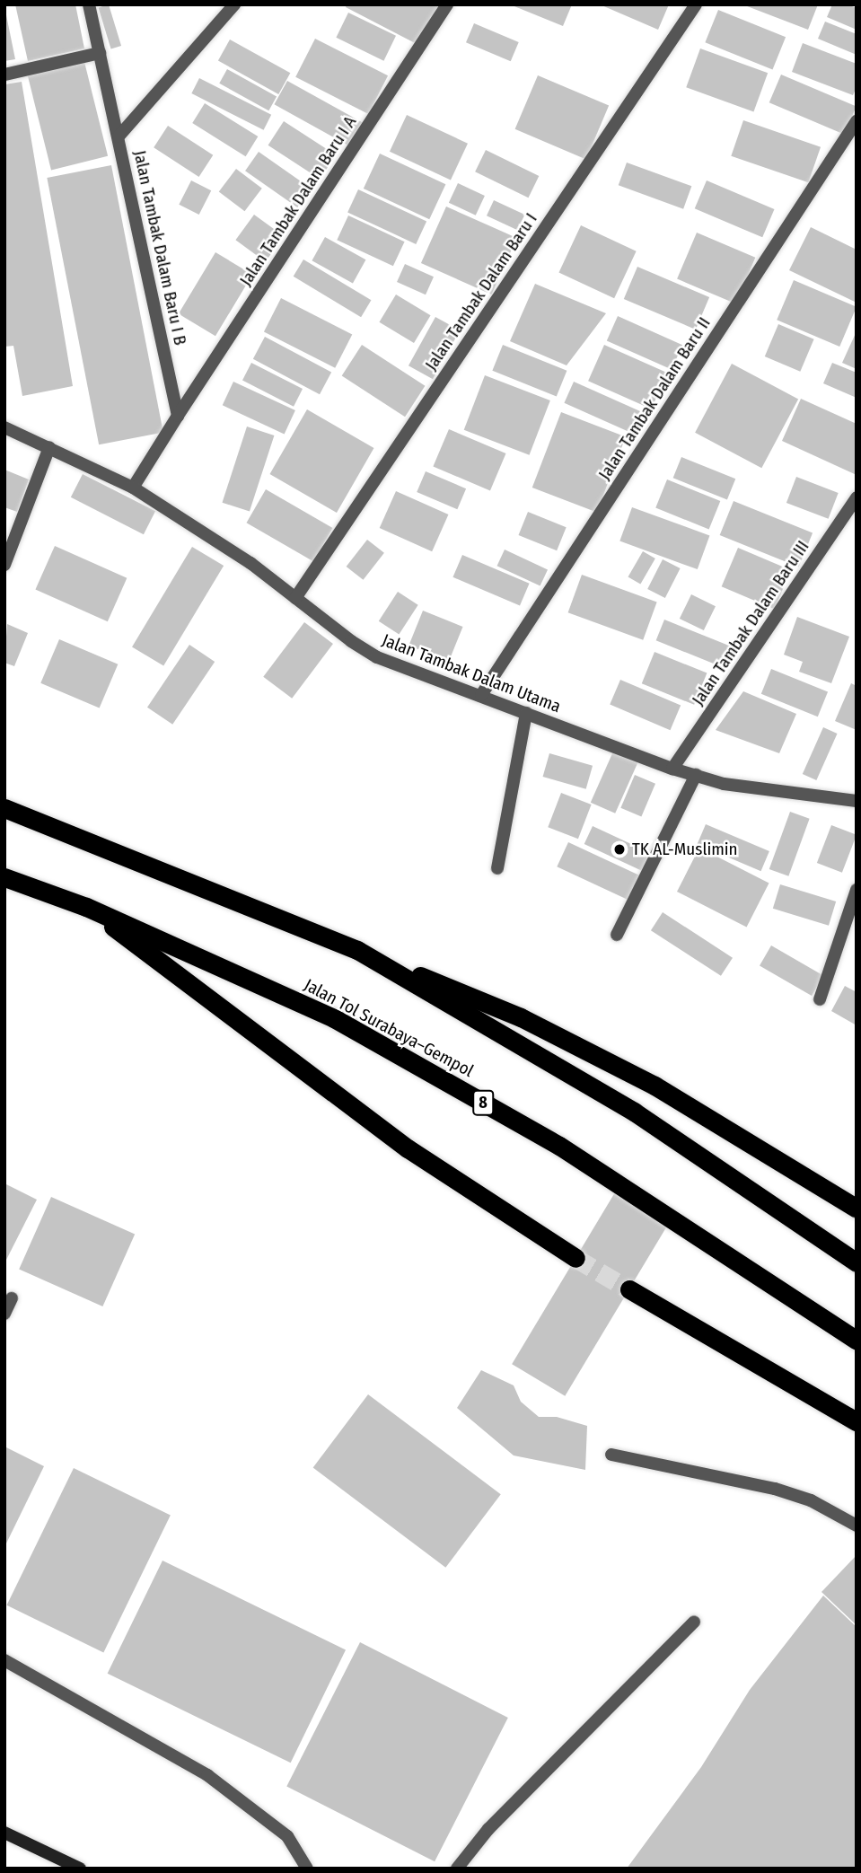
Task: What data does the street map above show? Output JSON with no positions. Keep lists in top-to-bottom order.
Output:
{
  "streets": {
    "highway": ["Jalan Tol Surabaya–Gempol", "8"],
    "street": [
      "Jalan Tambak Dalam Baru I A",
      "Jalan Tambak Dalam Baru I B",
      "Jalan Tambak Dalam Baru I",
      "Jalan Tambak Dalam Baru II",
      "Jalan Tambak Dalam Baru III",
      "Jalan Tambak Dalam Utama"
    ]
  },
  "crossings": [
    ["Jalan Tambak Dalam Baru I A", "Jalan Tambak Dalam Baru I B"],
    ["Jalan Tambak Dalam Baru I", "Jalan Tambak Dalam Utama"],
    ["Jalan Tambak Dalam Baru II", "Jalan Tambak Dalam Utama"],
    ["Jalan Tambak Dalam Baru III", "Jalan Tambak Dalam Utama"]
  ],
  "places": ["TK AL-Muslimin"]
}
